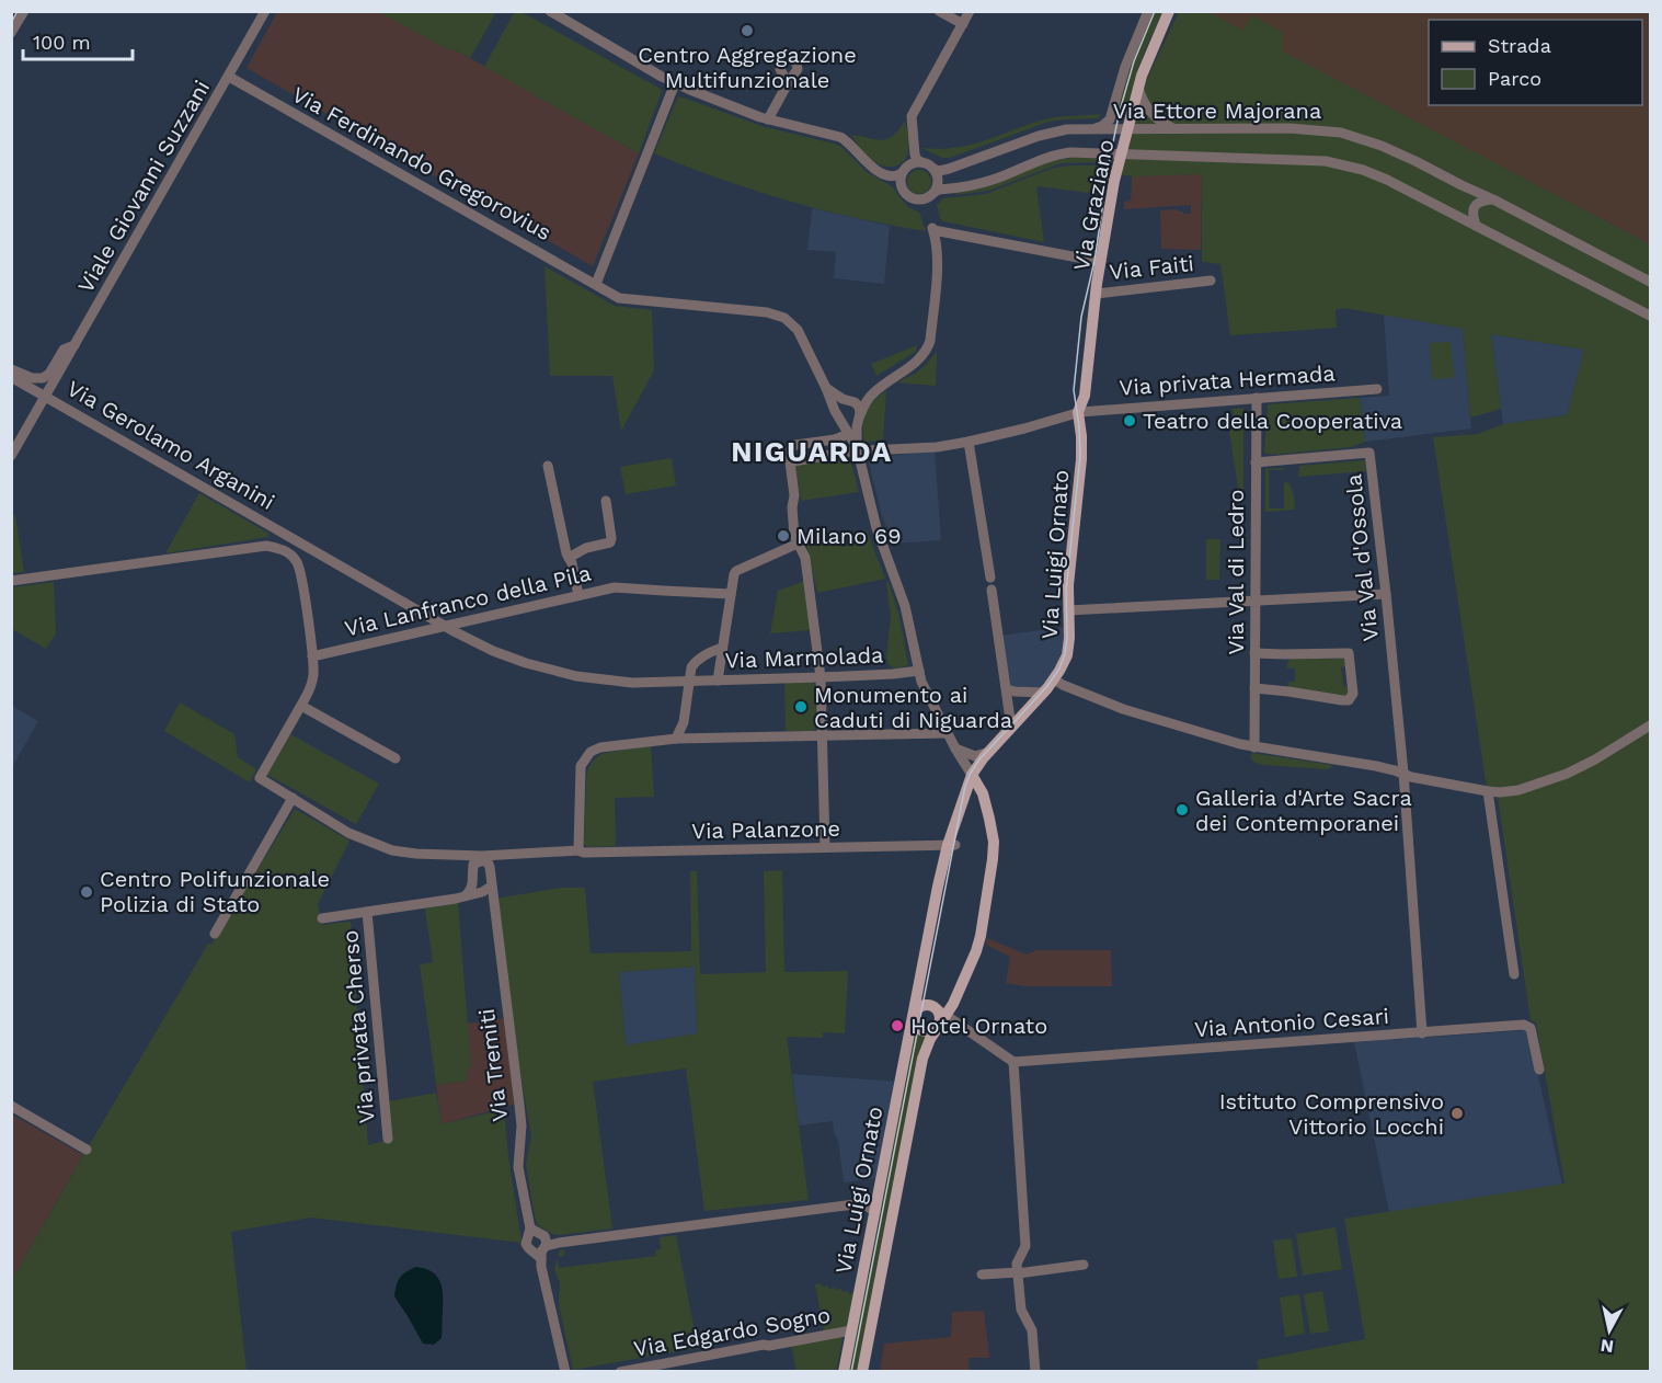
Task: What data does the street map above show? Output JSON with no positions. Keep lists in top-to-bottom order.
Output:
{
  "streets": {
    "main road": ["Via Graziano", "Via Luigi Ornato"],
    "street": [
      "Via Ettore Majorana",
      "Via Ferdinando Gregorovius",
      "Viale Giovanni Suzzani",
      "Via Faiti",
      "Via privata Hermada",
      "Via Gerolamo Arganini",
      "Via Val d'Ossola",
      "Via Val di Ledro",
      "Via Lanfranco della Pila",
      "Via Marmolada",
      "Via Palanzone",
      "Via Antonio Cesari",
      "Via privata Cherso",
      "Via Tremiti",
      "Via Edgardo Sogno"
    ]
  },
  "crossings": [
    ["Via Ettore Majorana", "Via Graziano"],
    ["Via Ferdinando Gregorovius", "Viale Giovanni Suzzani"],
    ["Via Ferdinando Gregorovius", "Via privata Hermada"],
    ["Viale Giovanni Suzzani", "Via Gerolamo Arganini"],
    ["Via Graziano", "Via Faiti"],
    ["Via Graziano", "Via privata Hermada"],
    ["Via Graziano", "Via Luigi Ornato"],
    ["Via privata Hermada", "Via Luigi Ornato"],
    ["Via privata Hermada", "Via Val di Ledro"],
    ["Via Gerolamo Arganini", "Via Lanfranco della Pila"],
    ["Via Gerolamo Arganini", "Via Marmolada"],
    ["Via Luigi Ornato", "Via Palanzone"],
    ["Via Luigi Ornato", "Via Edgardo Sogno"],
    ["Via Val d'Ossola", "Via Val di Ledro"],
    ["Via Val d'Ossola", "Via Antonio Cesari"]
  ],
  "districts": ["NIGUARDA"],
  "places": [
    "Centro Aggregazione Multifunzionale",
    "Teatro della Cooperativa",
    "Milano 69",
    "Monumento ai Caduti di Niguarda",
    "Galleria d'Arte Sacra dei Contemporanei",
    "Centro Polifunzionale Polizia di Stato",
    "Hotel Ornato",
    "Istituto Comprensivo Vittorio Locchi"
  ],
  "legend": ["Strada", "Parco"],
  "scale_bar": "100 m",
  "north": "bottom"
}
